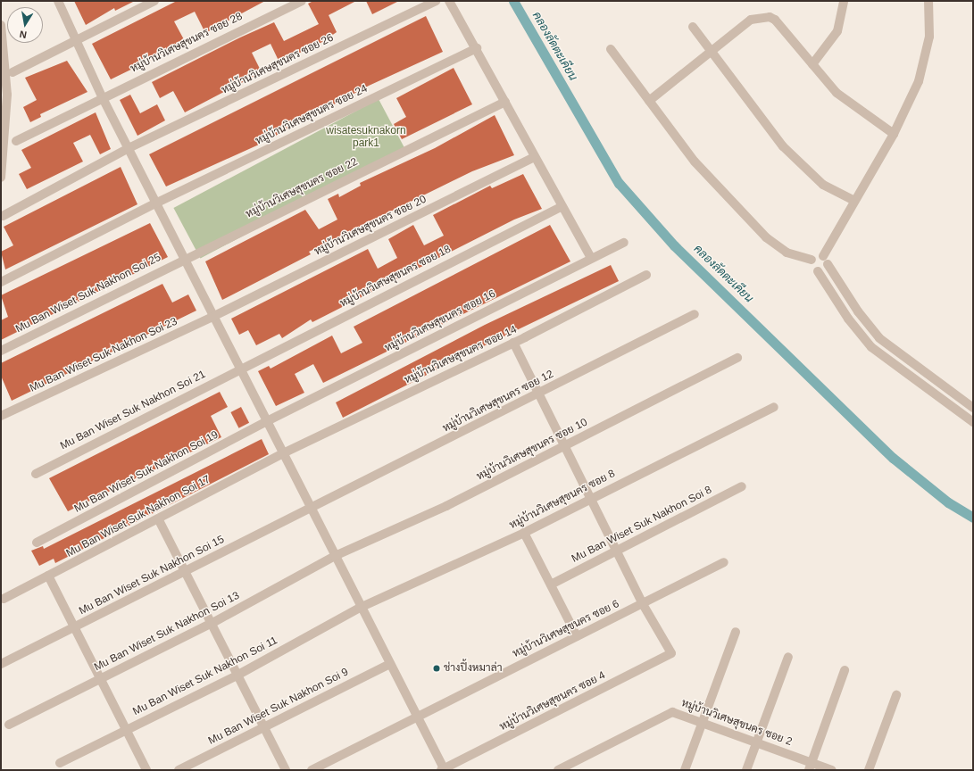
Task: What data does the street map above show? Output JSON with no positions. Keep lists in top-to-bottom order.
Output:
{
  "streets": {
    "street": [
      "หมู่บ้านวิเศษสุขนคร ซอย 28",
      "หมู่บ้านวิเศษสุขนคร ซอย 26",
      "หมู่บ้านวิเศษสุขนคร ซอย 24",
      "หมู่บ้านวิเศษสุขนคร ซอย 22",
      "หมู่บ้านวิเศษสุขนคร ซอย 20",
      "หมู่บ้านวิเศษสุขนคร ซอย 18",
      "Mu Ban Wiset Suk Nakhon Soi 25",
      "หมู่บ้านวิเศษสุขนคร ซอย 16",
      "Mu Ban Wiset Suk Nakhon Soi 23",
      "หมู่บ้านวิเศษสุขนคร ซอย 14",
      "หมู่บ้านวิเศษสุขนคร ซอย 12",
      "Mu Ban Wiset Suk Nakhon Soi 21",
      "หมู่บ้านวิเศษสุขนคร ซอย 10",
      "Mu Ban Wiset Suk Nakhon Soi 19",
      "หมู่บ้านวิเศษสุขนคร ซอย 8",
      "Mu Ban Wiset Suk Nakhon Soi 17",
      "Mu Ban Wiset Suk Nakhon Soi 8",
      "Mu Ban Wiset Suk Nakhon Soi 15",
      "หมู่บ้านวิเศษสุขนคร ซอย 6",
      "Mu Ban Wiset Suk Nakhon Soi 13",
      "Mu Ban Wiset Suk Nakhon Soi 11",
      "หมู่บ้านวิเศษสุขนคร ซอย 4",
      "Mu Ban Wiset Suk Nakhon Soi 9",
      "หมู่บ้านวิเศษสุขนคร ซอย 2"
    ]
  },
  "crossings": [
    ["หมู่บ้านวิเศษสุขนคร ซอย 22", "Mu Ban Wiset Suk Nakhon Soi 25"],
    ["หมู่บ้านวิเศษสุขนคร ซอย 20", "Mu Ban Wiset Suk Nakhon Soi 23"],
    ["หมู่บ้านวิเศษสุขนคร ซอย 18", "Mu Ban Wiset Suk Nakhon Soi 21"],
    ["หมู่บ้านวิเศษสุขนคร ซอย 16", "Mu Ban Wiset Suk Nakhon Soi 19"],
    ["หมู่บ้านวิเศษสุขนคร ซอย 14", "Mu Ban Wiset Suk Nakhon Soi 17"],
    ["หมู่บ้านวิเศษสุขนคร ซอย 12", "Mu Ban Wiset Suk Nakhon Soi 15"],
    ["หมู่บ้านวิเศษสุขนคร ซอย 10", "Mu Ban Wiset Suk Nakhon Soi 13"],
    ["หมู่บ้านวิเศษสุขนคร ซอย 8", "Mu Ban Wiset Suk Nakhon Soi 11"],
    ["หมู่บ้านวิเศษสุขนคร ซอย 6", "หมู่บ้านวิเศษสุขนคร ซอย 4"]
  ],
  "water": ["คลองลัดตะเคียน"],
  "parks": ["wisatesuknakorn park1"],
  "places": ["ช่างปิ้งหมาล่า"],
  "north": "bottom"
}
